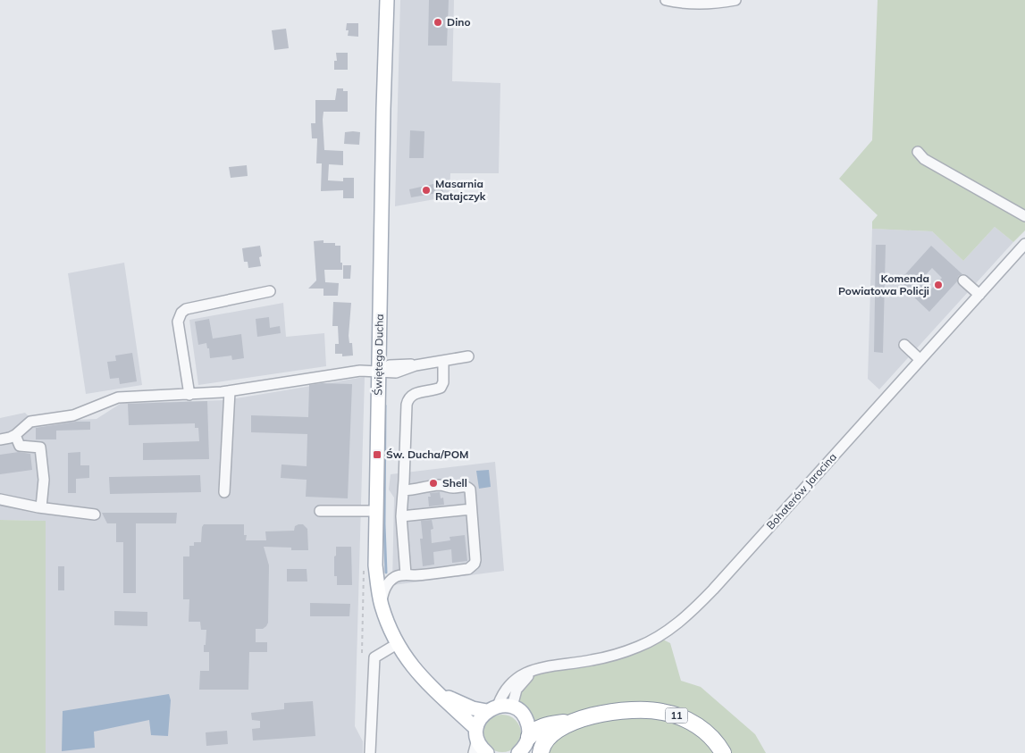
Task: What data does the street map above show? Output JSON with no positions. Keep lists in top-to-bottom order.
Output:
{
  "streets": {
    "highway": ["11"],
    "main road": ["Świętego Ducha"],
    "street": ["Bohaterów Jarocina"]
  },
  "crossings": [
    ["Świętego Ducha", "Bohaterów Jarocina"]
  ],
  "places": {
    "other": [
      "Dino",
      "Masarnia Ratajczyk",
      "Komenda Powiatowa Policji",
      "Shell"
    ],
    "transit": ["Św. Ducha/POM"]
  }
}
